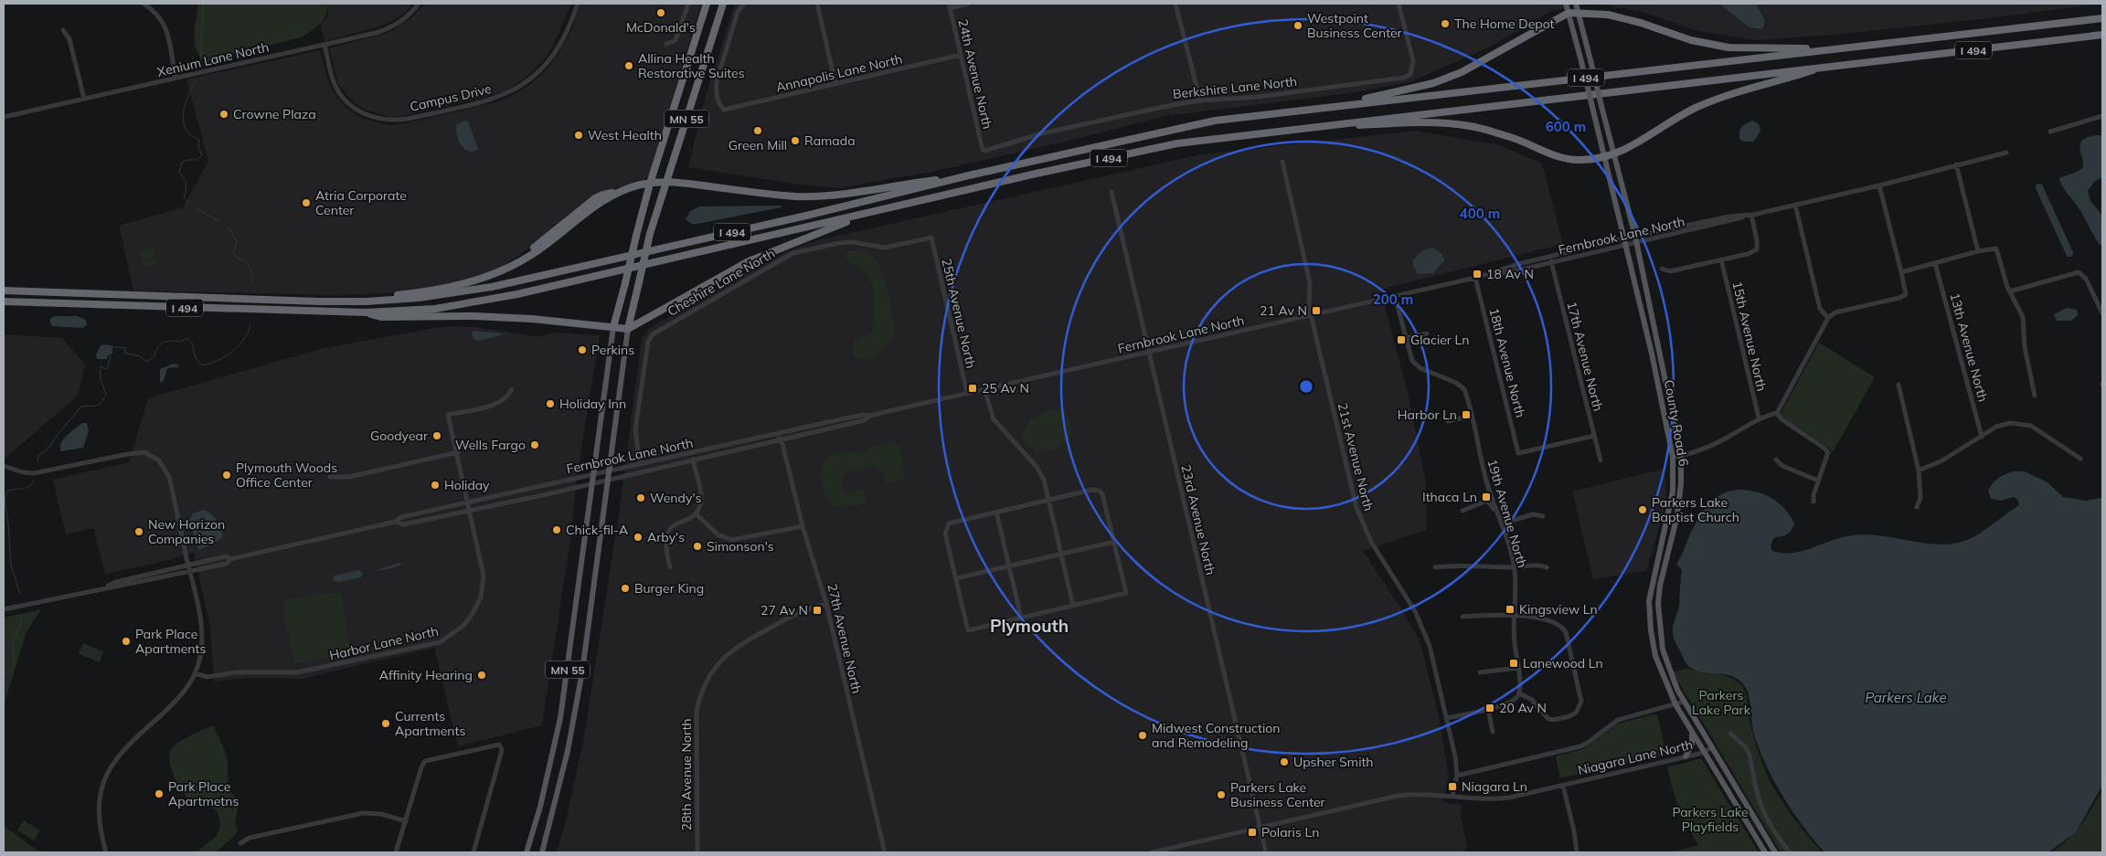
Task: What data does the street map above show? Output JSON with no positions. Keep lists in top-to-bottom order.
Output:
{
  "streets": {
    "highway": ["I 494", "MN 55"],
    "main road": ["County Road 6"],
    "street": [
      "Xenium Lane North",
      "Annapolis Lane North",
      "24th Avenue North",
      "Berkshire Lane North",
      "Campus Drive",
      "Fernbrook Lane North",
      "Cheshire Lane North",
      "25th Avenue North",
      "15th Avenue North",
      "13th Avenue North",
      "17th Avenue North",
      "18th Avenue North",
      "21st Avenue North",
      "19th Avenue North",
      "23rd Avenue North",
      "27th Avenue North",
      "Harbor Lane North",
      "Niagara Lane North",
      "28th Avenue North"
    ]
  },
  "crossings": [
    ["Xenium Lane North", "Campus Drive"],
    ["Annapolis Lane North", "24th Avenue North"],
    ["24th Avenue North", "Berkshire Lane North"],
    ["MN 55", "Fernbrook Lane North"],
    ["Fernbrook Lane North", "Cheshire Lane North"],
    ["Fernbrook Lane North", "25th Avenue North"],
    ["Fernbrook Lane North", "17th Avenue North"],
    ["Fernbrook Lane North", "18th Avenue North"],
    ["Fernbrook Lane North", "County Road 6"],
    ["Fernbrook Lane North", "21st Avenue North"],
    ["Fernbrook Lane North", "19th Avenue North"],
    ["Fernbrook Lane North", "23rd Avenue North"],
    ["Fernbrook Lane North", "27th Avenue North"],
    ["Fernbrook Lane North", "Harbor Lane North"],
    ["Cheshire Lane North", "25th Avenue North"],
    ["17th Avenue North", "18th Avenue North"],
    ["County Road 6", "Niagara Lane North"],
    ["21st Avenue North", "Niagara Lane North"],
    ["27th Avenue North", "28th Avenue North"]
  ],
  "districts": ["Plymouth"],
  "water": ["Parkers Lake"],
  "parks": ["Parkers Lake Park", "Parkers Lake Playfields"],
  "places": {
    "other": [
      "McDonald's",
      "The Home Depot",
      "Westpoint Business Center",
      "Allina Health Restorative Suites",
      "Crowne Plaza",
      "Green Mill",
      "West Health",
      "Ramada",
      "Atria Corporate Center",
      "Perkins",
      "Holiday Inn",
      "Goodyear",
      "Wells Fargo",
      "Plymouth Woods Office Center",
      "Holiday",
      "Wendy's",
      "Parkers Lake Baptist Church",
      "Chick-fil-A",
      "New Horizon Companies",
      "Arby's",
      "Simonson's",
      "Burger King",
      "Park Place Apartments",
      "Affinity Hearing",
      "Currents Apartments",
      "Midwest Construction and Remodeling",
      "Upsher Smith",
      "Park Place Apartmetns",
      "Parkers Lake Business Center"
    ],
    "transit": [
      "18 Av N",
      "21 Av N",
      "Glacier Ln",
      "25 Av N",
      "Harbor Ln",
      "Ithaca Ln",
      "Kingsview Ln",
      "27 Av N",
      "Lanewood Ln",
      "20 Av N",
      "Niagara Ln",
      "Polaris Ln"
    ]
  },
  "rings": ["600 m", "400 m", "200 m"]
}
